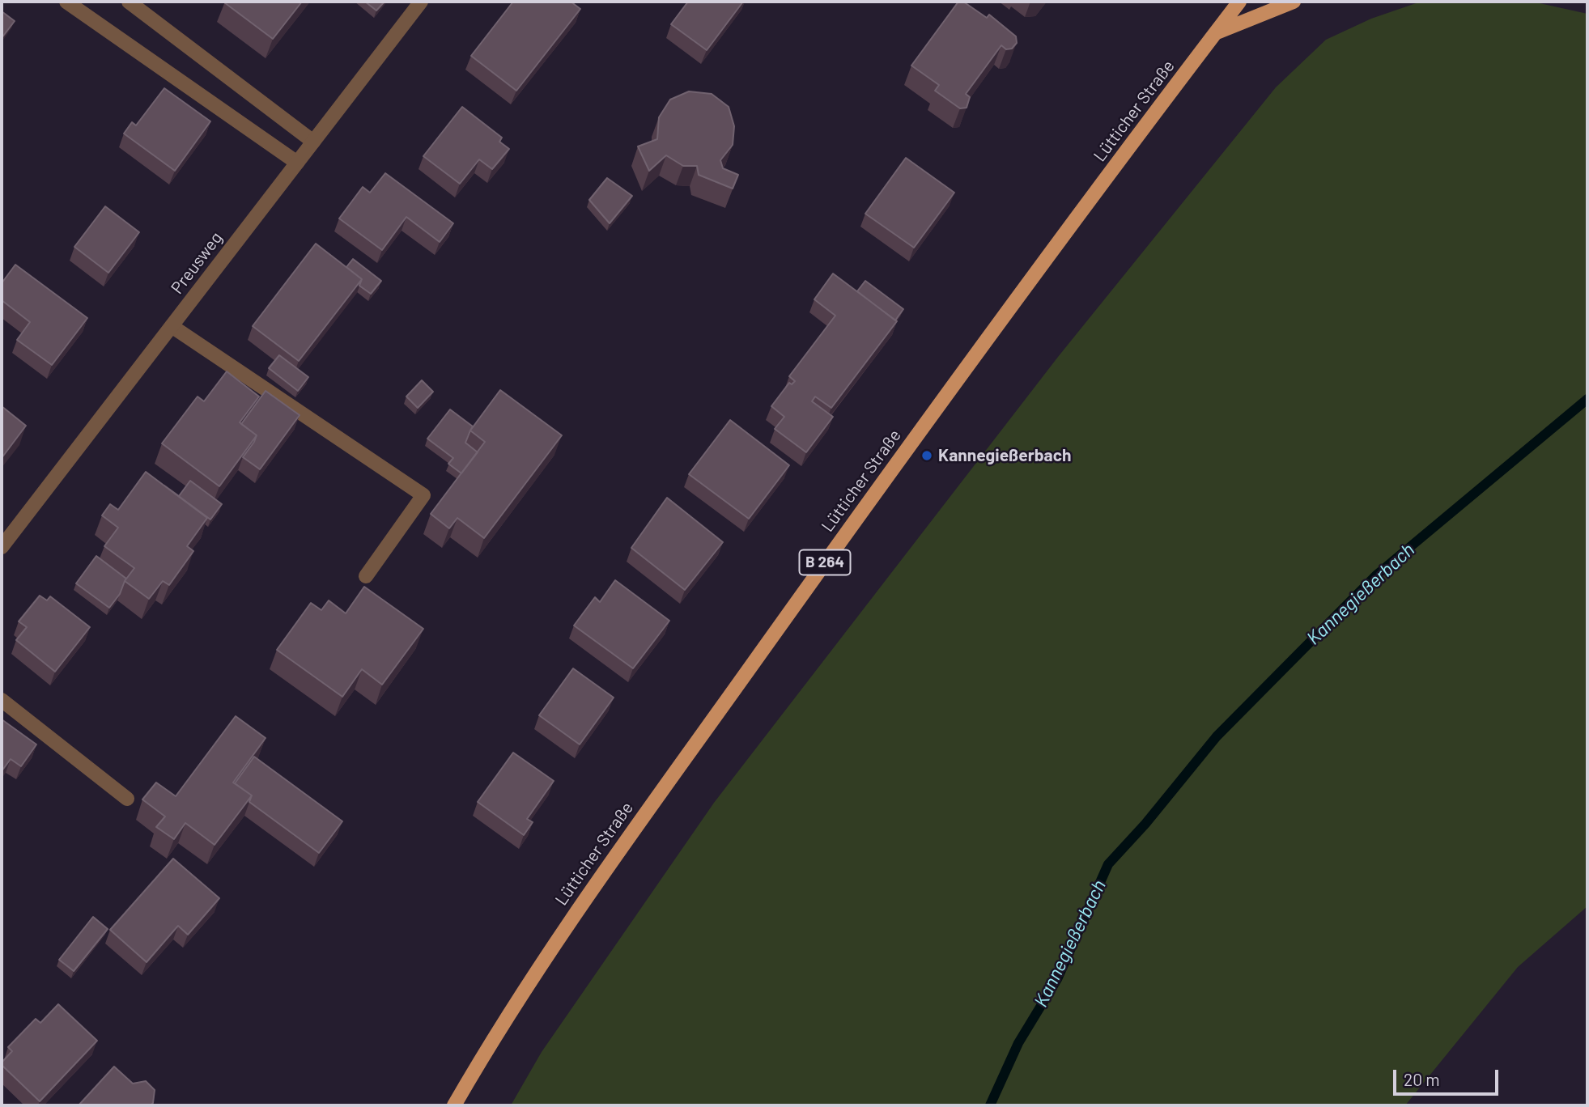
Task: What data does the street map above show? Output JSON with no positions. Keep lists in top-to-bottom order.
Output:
{
  "streets": {
    "main road": ["Lütticher Straße", "B 264"],
    "street": ["Preusweg"]
  },
  "water": ["Kannegießerbach"],
  "places": ["Kannegießerbach"],
  "scale_bar": "20 m"
}
